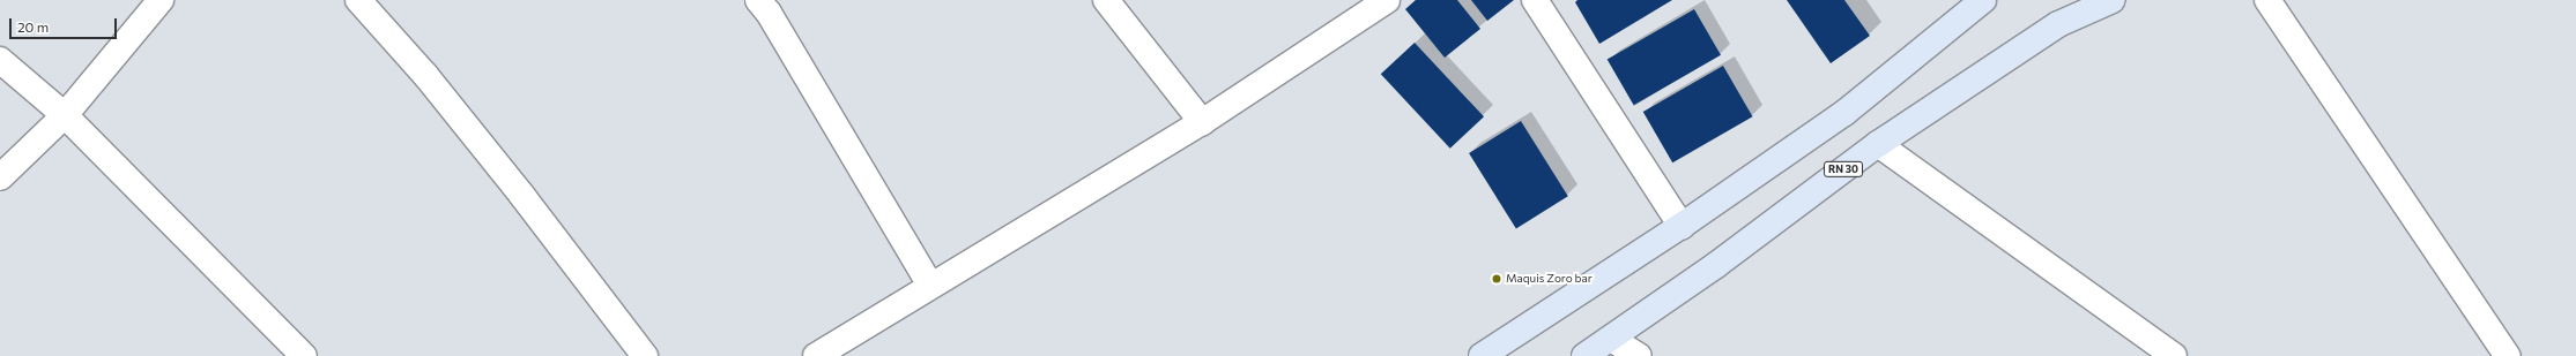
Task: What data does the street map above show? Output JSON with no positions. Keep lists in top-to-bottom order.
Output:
{
  "streets": {
    "main road": ["RN 30"]
  },
  "places": ["Maquis Zoro bar"],
  "scale_bar": "20 m"
}
